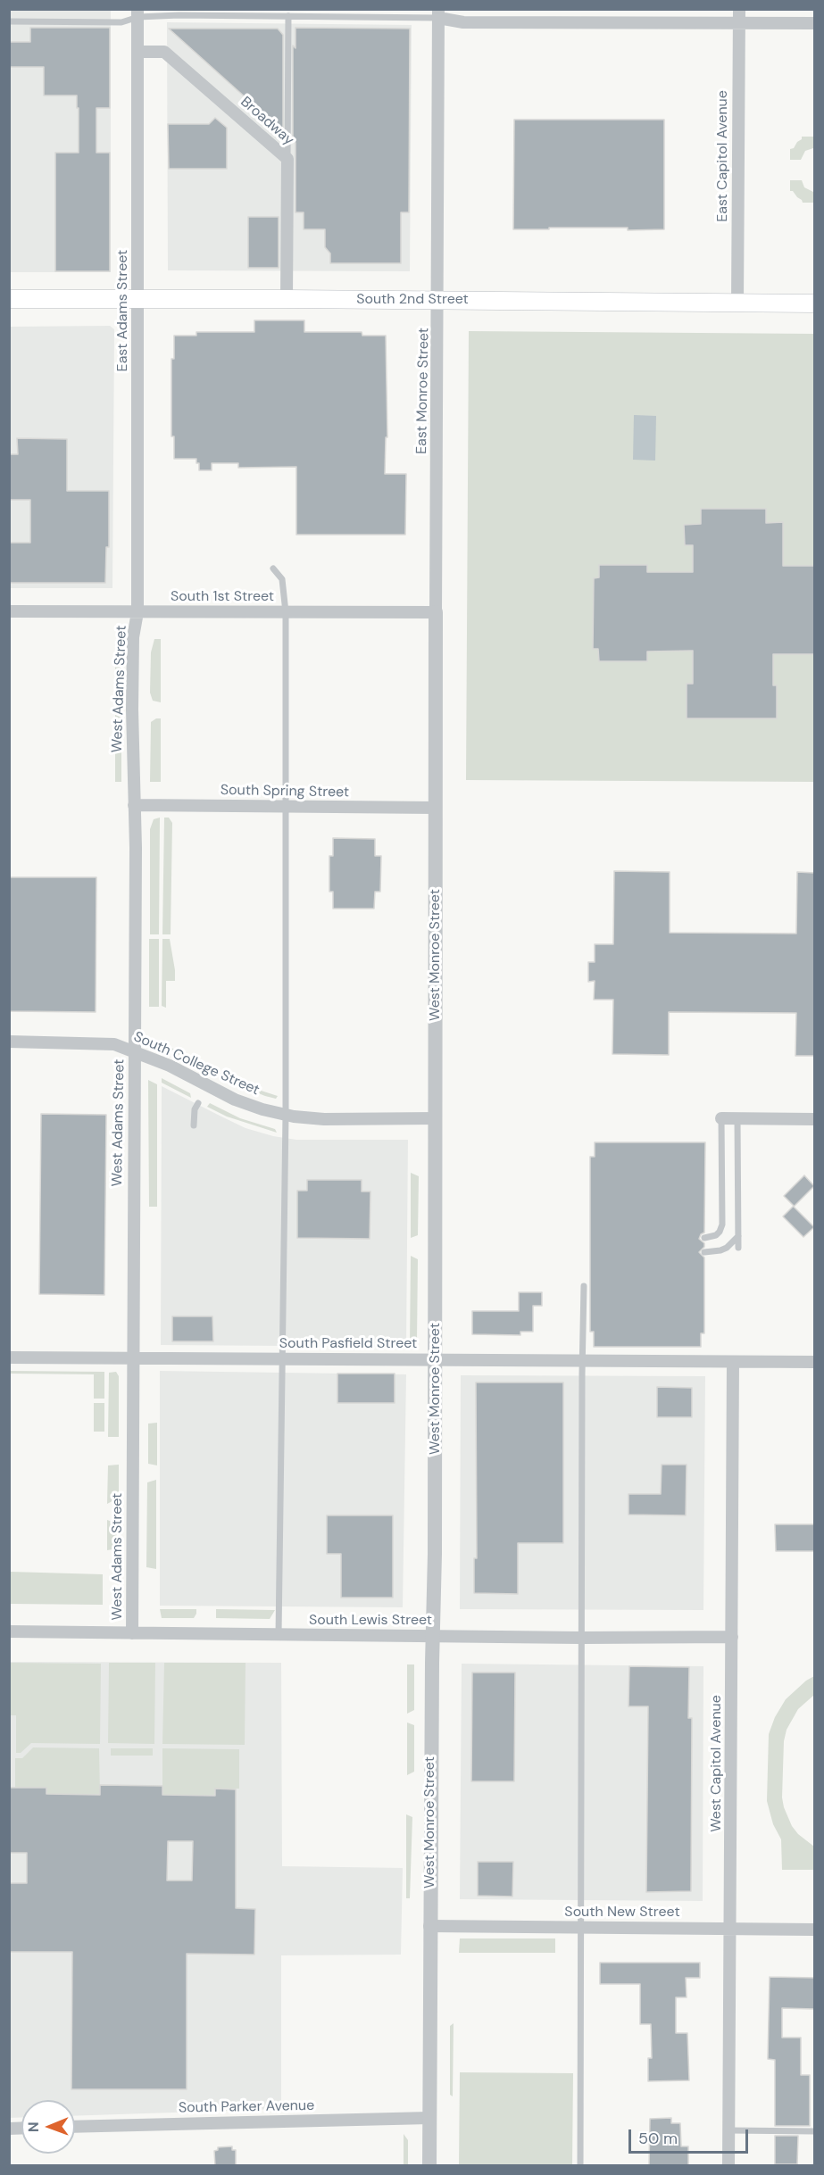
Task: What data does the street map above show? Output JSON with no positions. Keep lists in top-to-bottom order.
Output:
{
  "streets": {
    "main road": ["South 2nd Street"],
    "street": [
      "Broadway",
      "East Capitol Avenue",
      "East Adams Street",
      "East Monroe Street",
      "South 1st Street",
      "West Adams Street",
      "South Spring Street",
      "West Monroe Street",
      "South College Street",
      "South Pasfield Street",
      "South Lewis Street",
      "West Capitol Avenue",
      "South New Street",
      "South Parker Avenue"
    ]
  },
  "crossings": [
    ["Broadway", "South 2nd Street"],
    ["Broadway", "East Adams Street"],
    ["East Capitol Avenue", "South 2nd Street"],
    ["South 2nd Street", "East Adams Street"],
    ["South 2nd Street", "East Monroe Street"],
    ["East Adams Street", "South 1st Street"],
    ["East Adams Street", "West Adams Street"],
    ["East Monroe Street", "South 1st Street"],
    ["East Monroe Street", "West Monroe Street"],
    ["South 1st Street", "West Adams Street"],
    ["South 1st Street", "West Monroe Street"],
    ["West Adams Street", "South Spring Street"],
    ["West Adams Street", "South College Street"],
    ["West Adams Street", "South Pasfield Street"],
    ["West Adams Street", "South Lewis Street"],
    ["South Spring Street", "West Monroe Street"],
    ["West Monroe Street", "South College Street"],
    ["West Monroe Street", "South Pasfield Street"],
    ["West Monroe Street", "South Lewis Street"],
    ["West Monroe Street", "South New Street"],
    ["West Monroe Street", "South Parker Avenue"],
    ["South Pasfield Street", "West Capitol Avenue"],
    ["South Lewis Street", "West Capitol Avenue"],
    ["West Capitol Avenue", "South New Street"]
  ],
  "scale_bar": "50 m",
  "north": "left"
}
